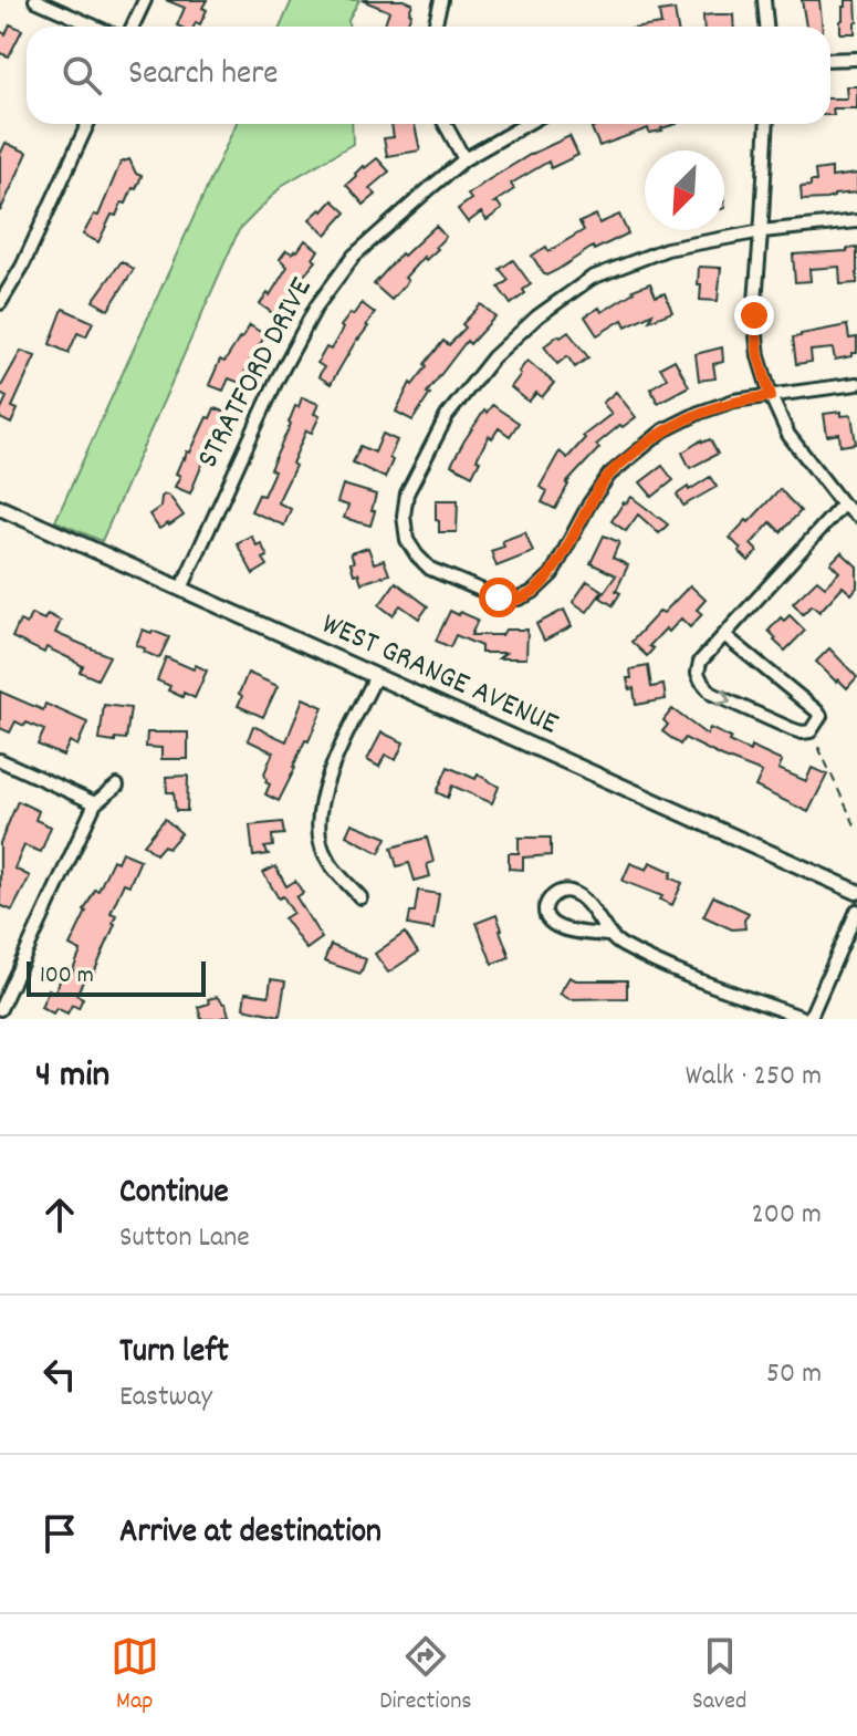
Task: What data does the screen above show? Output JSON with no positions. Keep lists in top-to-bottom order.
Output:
{
  "streets": {
    "street": ["STRATFORD DRIVE", "WEST GRANGE AVENUE"]
  },
  "crossings": [
    ["STRATFORD DRIVE", "WEST GRANGE AVENUE"]
  ],
  "scale_bar": "100 m",
  "north": "bottom left",
  "page": {
    "search": "Search here",
    "scale": "100 m",
    "heading": ["4 min", "Walk · 250 m"],
    "list": [
      ["Continue", "Sutton Lane", "200 m"],
      ["Turn left", "Eastway", "50 m"],
      "Arrive at destination"
    ],
    "nav": ["Map", "Directions", "Saved"]
  }
}
